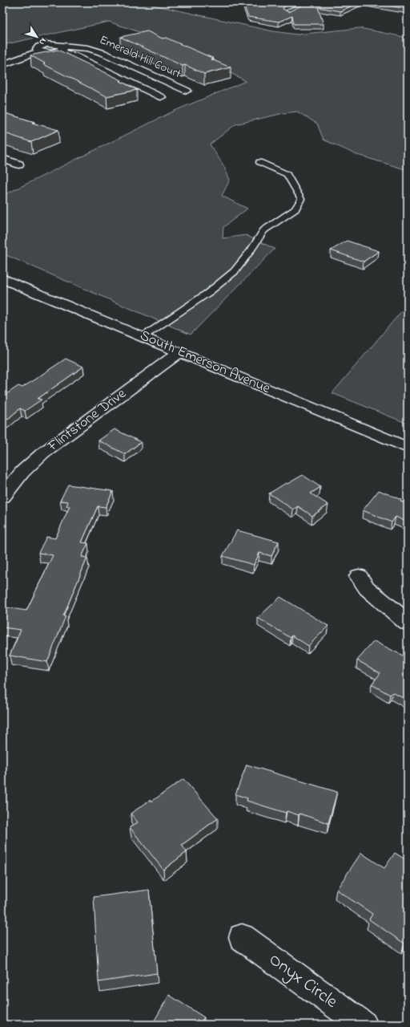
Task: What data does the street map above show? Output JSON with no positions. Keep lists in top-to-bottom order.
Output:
{
  "streets": {
    "street": [
      "Emerald Hill Court",
      "South Emerson Avenue",
      "Flintstone Drive",
      "Onyx Circle"
    ]
  },
  "crossings": [
    ["South Emerson Avenue", "Flintstone Drive"]
  ],
  "north": "bottom right"
}
